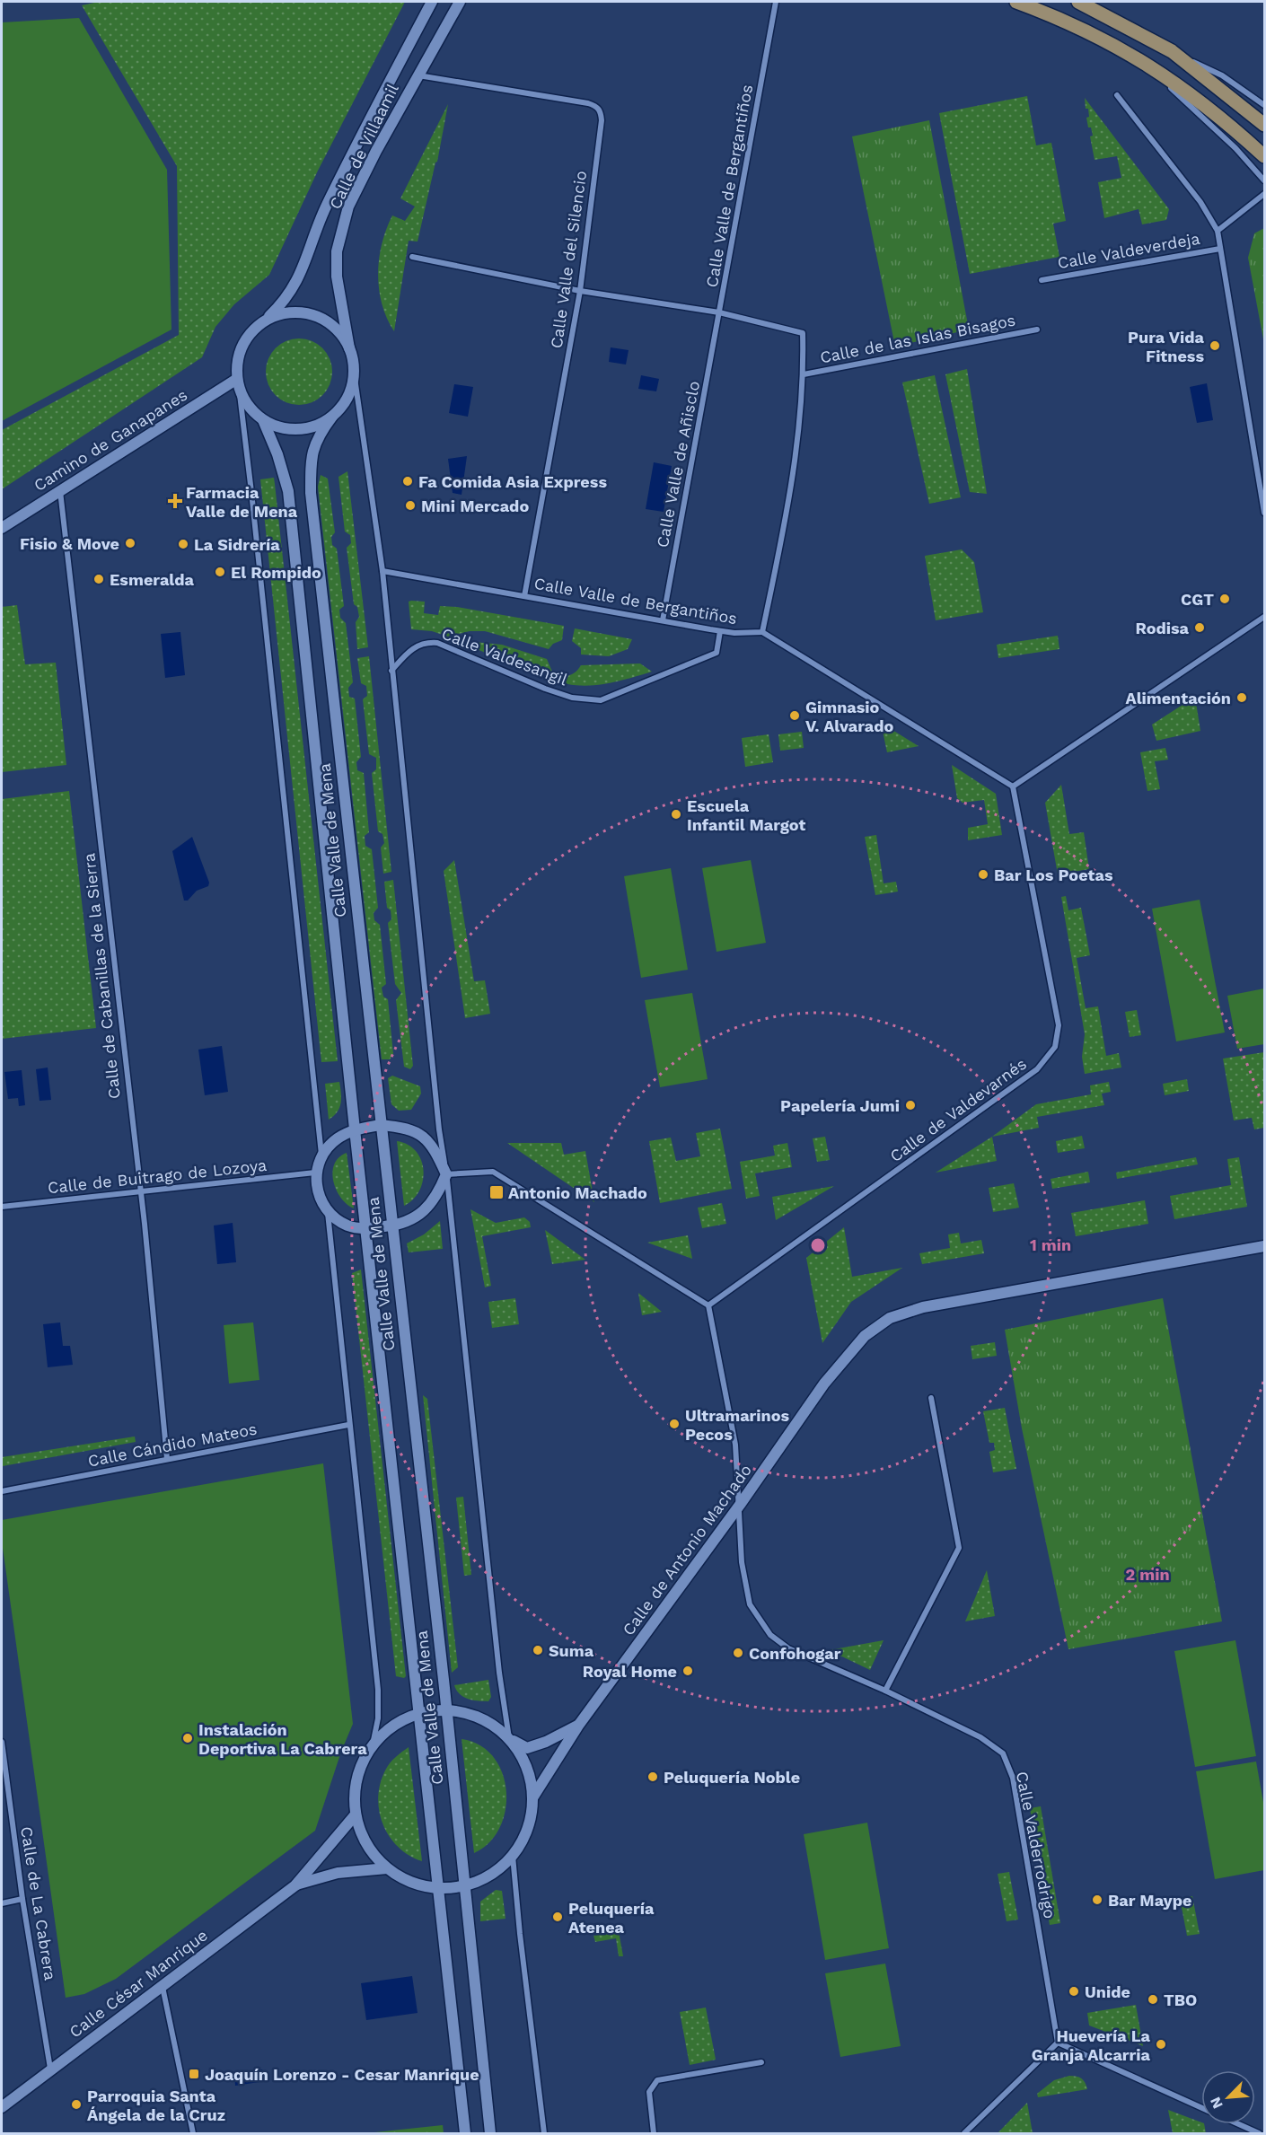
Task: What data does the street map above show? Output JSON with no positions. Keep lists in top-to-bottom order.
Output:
{
  "streets": {
    "main road": [
      "Calle de Villaamil",
      "Camino de Ganapanes",
      "Calle Valle de Mena",
      "Calle de Antonio Machado",
      "Calle César Manrique"
    ],
    "street": [
      "Calle Valle de Bergantiños",
      "Calle Valdeverdeja",
      "Calle Valle del Silencio",
      "Calle de las Islas Bisagos",
      "Calle Valle de Añisclo",
      "Calle Valdesangil",
      "Calle de Cabanillas de la Sierra",
      "Calle de Valdevarnés",
      "Calle de Buitrago de Lozoya",
      "Calle Cándido Mateos",
      "Calle Valderrodrigo",
      "Calle de La Cabrera"
    ]
  },
  "crossings": [
    ["Calle de Villaamil", "Calle Valle del Silencio"],
    ["Calle de Villaamil", "Camino de Ganapanes"],
    ["Calle de Villaamil", "Calle Valle de Mena"],
    ["Calle Valle de Bergantiños", "Calle Valle del Silencio"],
    ["Calle Valle de Bergantiños", "Calle de las Islas Bisagos"],
    ["Calle Valle de Bergantiños", "Calle Valle de Añisclo"],
    ["Calle Valle de Bergantiños", "Calle Valdesangil"],
    ["Camino de Ganapanes", "Calle Valle de Mena"],
    ["Camino de Ganapanes", "Calle de Cabanillas de la Sierra"],
    ["Calle de Cabanillas de la Sierra", "Calle de Buitrago de Lozoya"],
    ["Calle de Cabanillas de la Sierra", "Calle Cándido Mateos"],
    ["Calle de Valdevarnés", "Calle Valderrodrigo"],
    ["Calle de Antonio Machado", "Calle Valderrodrigo"],
    ["Calle de La Cabrera", "Calle César Manrique"]
  ],
  "places": {
    "other": [
      "Pura Vida Fitness",
      "Fa Comida Asia Express",
      "Mini Mercado",
      "Fisio & Move",
      "La Sidrería",
      "El Rompido",
      "Esmeralda",
      "CGT",
      "Rodisa",
      "Alimentación",
      "Gimnasio V. Alvarado",
      "Escuela Infantil Margot",
      "Bar Los Poetas",
      "Papelería Jumi",
      "Ultramarinos Pecos",
      "Suma",
      "Confohogar",
      "Royal Home",
      "Instalación Deportiva La Cabrera",
      "Peluquería Noble",
      "Bar Maype",
      "Peluquería Atenea",
      "Unide",
      "TBO",
      "Huevería La Granja Alcarria",
      "Parroquia Santa Ángela de la Cruz"
    ],
    "health": ["Farmacia Valle de Mena"],
    "transit": ["Antonio Machado", "Joaquín Lorenzo - Cesar Manrique"]
  },
  "north": "bottom left",
  "rings": ["1 min", "2 min"]
}
